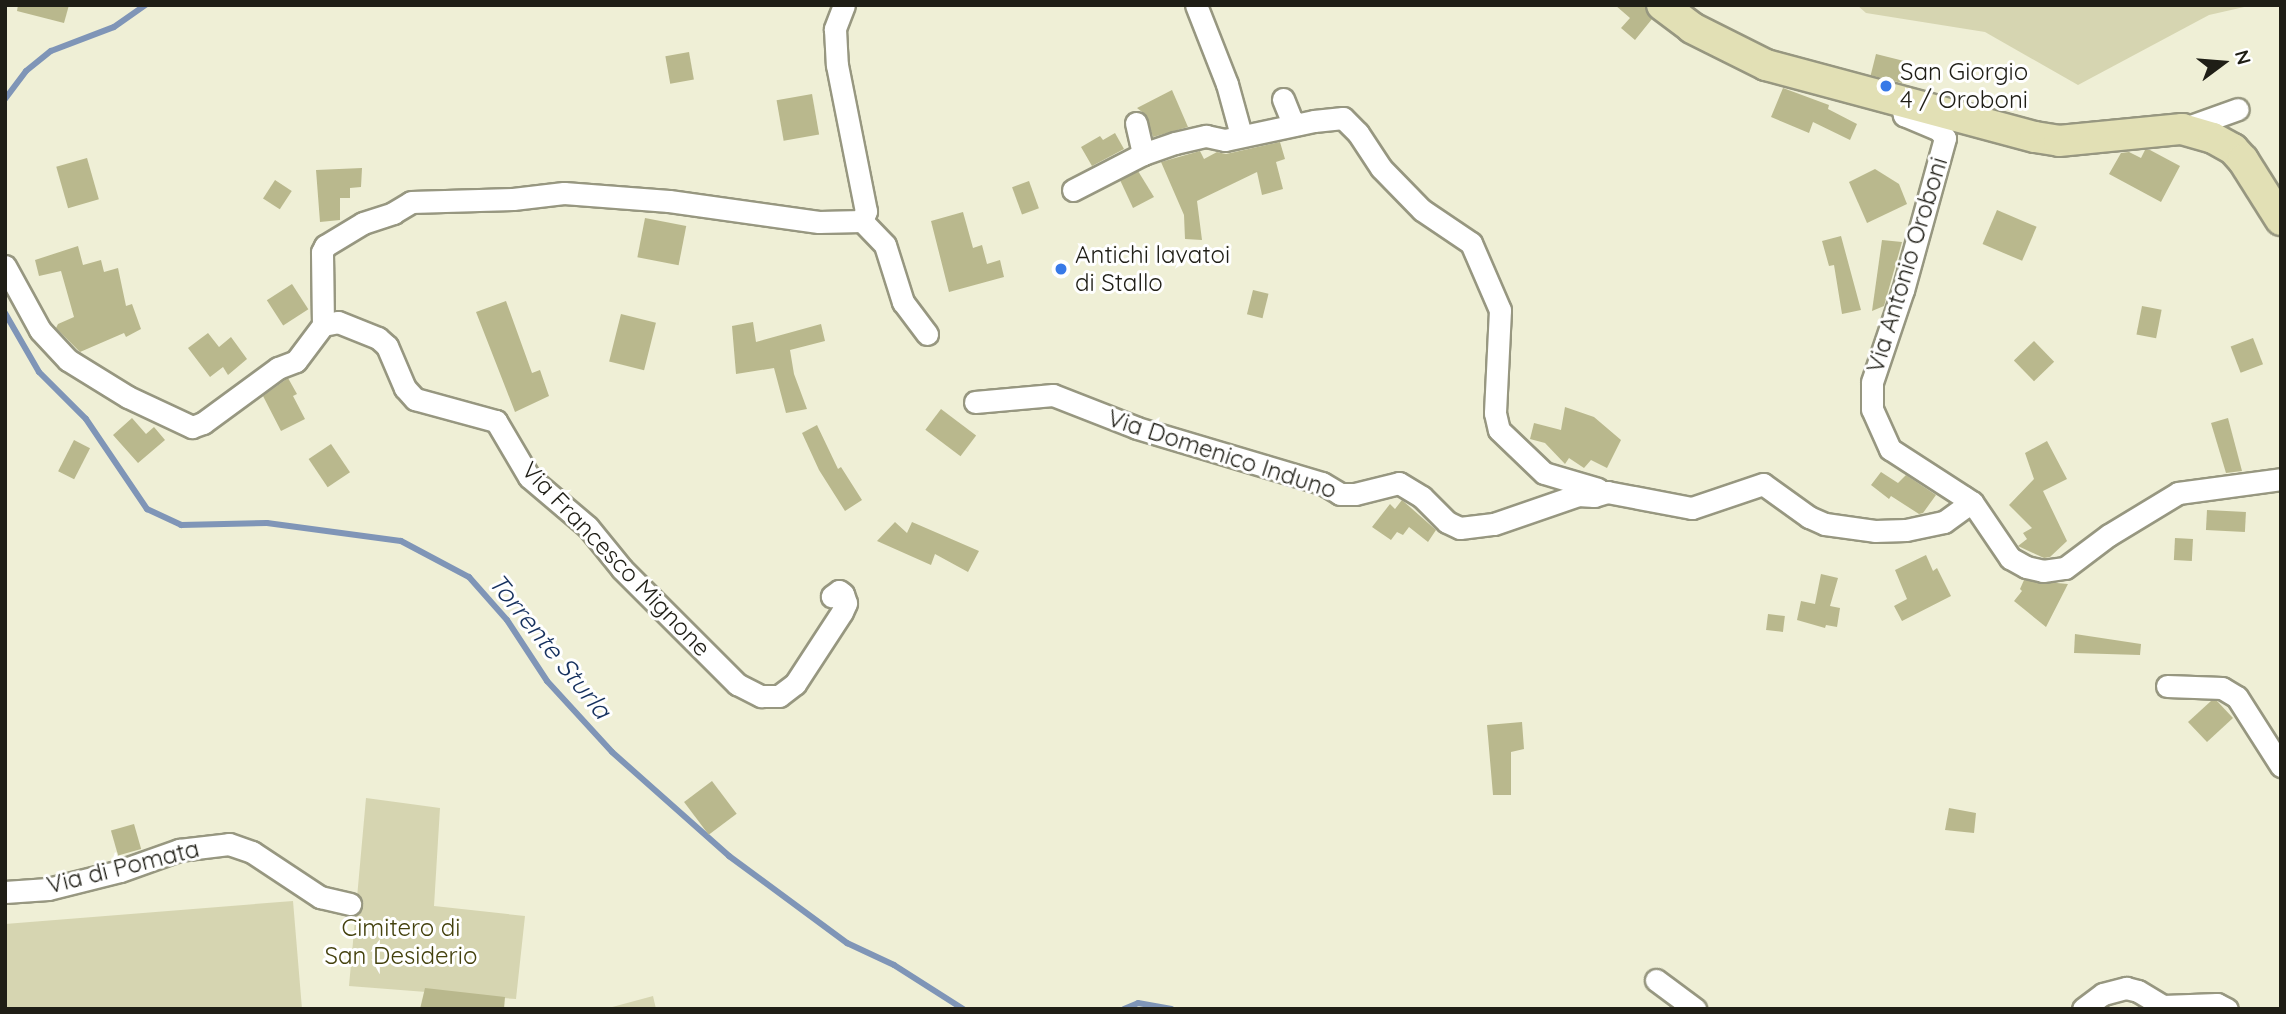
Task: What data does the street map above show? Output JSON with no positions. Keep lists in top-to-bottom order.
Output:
{
  "streets": {
    "street": [
      "Via Antonio Oroboni",
      "Via Domenico Induno",
      "Via Francesco Mignone",
      "Via di Pomata"
    ]
  },
  "crossings": [
    ["Via Antonio Oroboni", "Via Domenico Induno"]
  ],
  "water": ["Torrente Sturla"],
  "parks": ["Cimitero di San Desiderio"],
  "places": ["San Giorgio 4 / Oroboni", "Antichi lavatoi di Stallo"],
  "north": "right"
}
